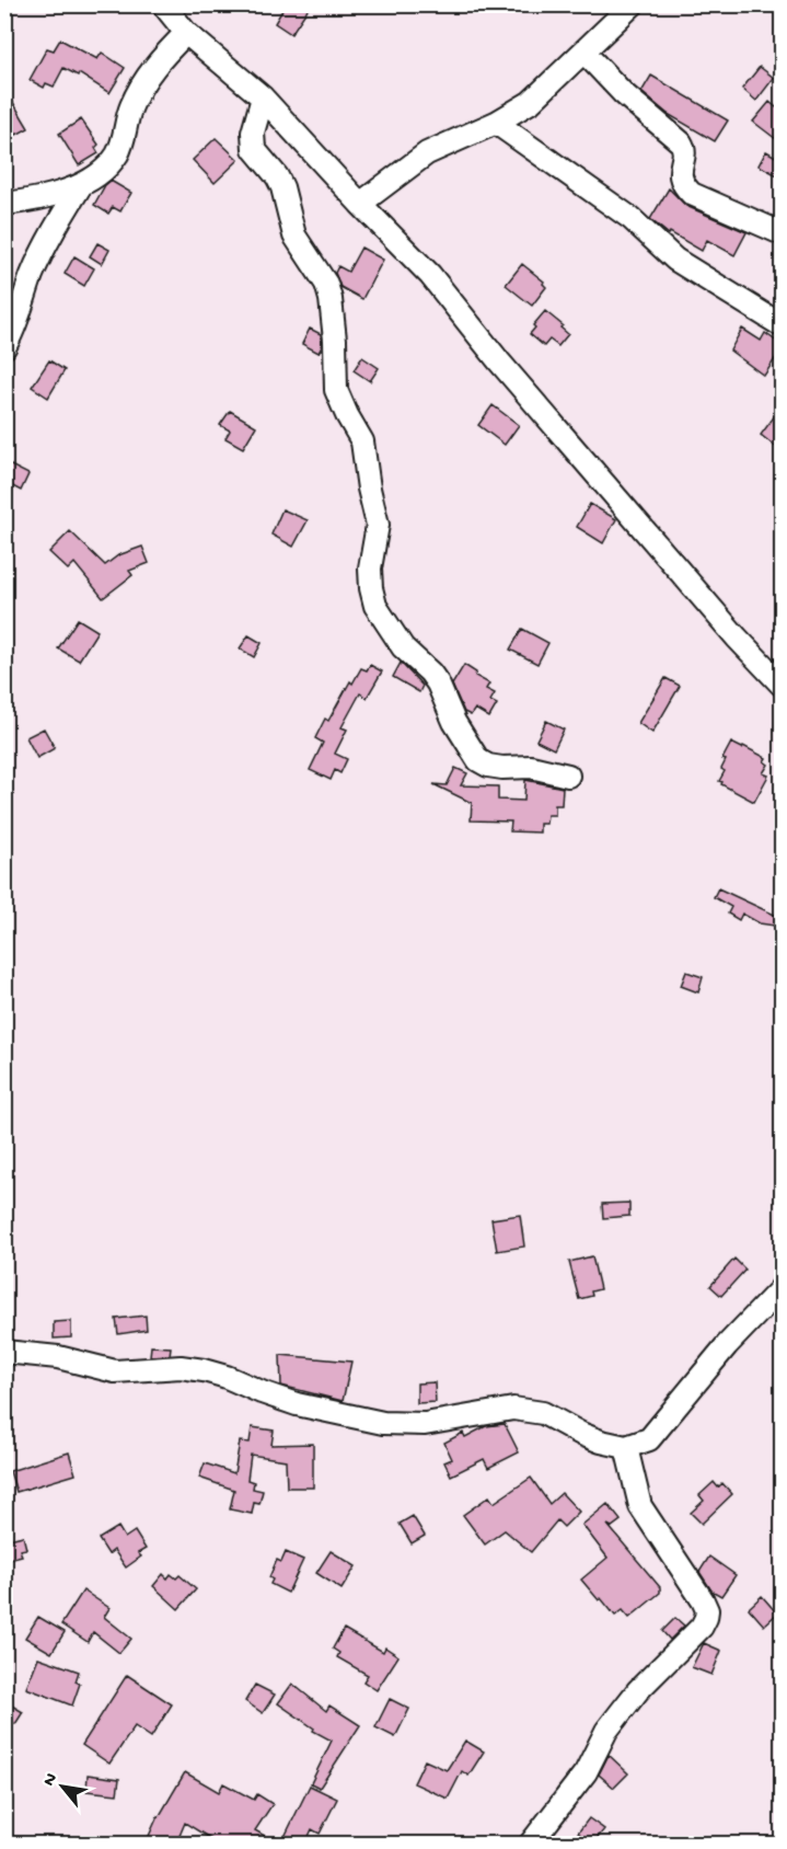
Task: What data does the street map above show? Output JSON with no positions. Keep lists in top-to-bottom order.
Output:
{
  "north": "top left"
}
